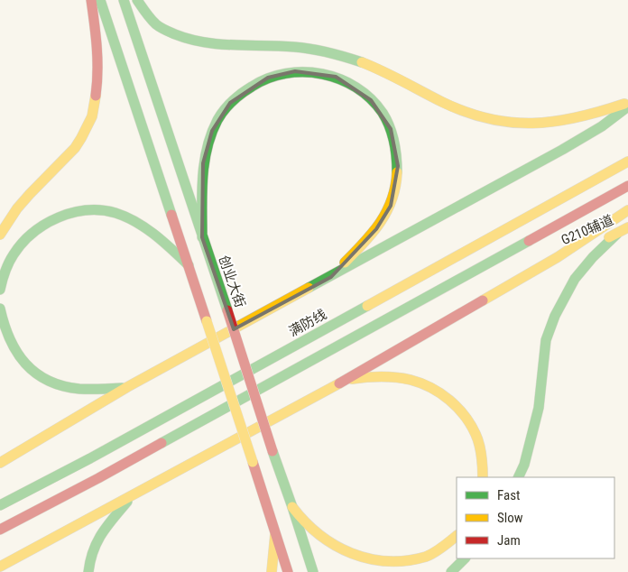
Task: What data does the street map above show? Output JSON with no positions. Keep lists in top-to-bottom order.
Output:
{
  "streets": {
    "main road": ["G210辅道", "创业大街", "满防线"]
  },
  "legend": ["Fast", "Slow", "Jam"]
}
